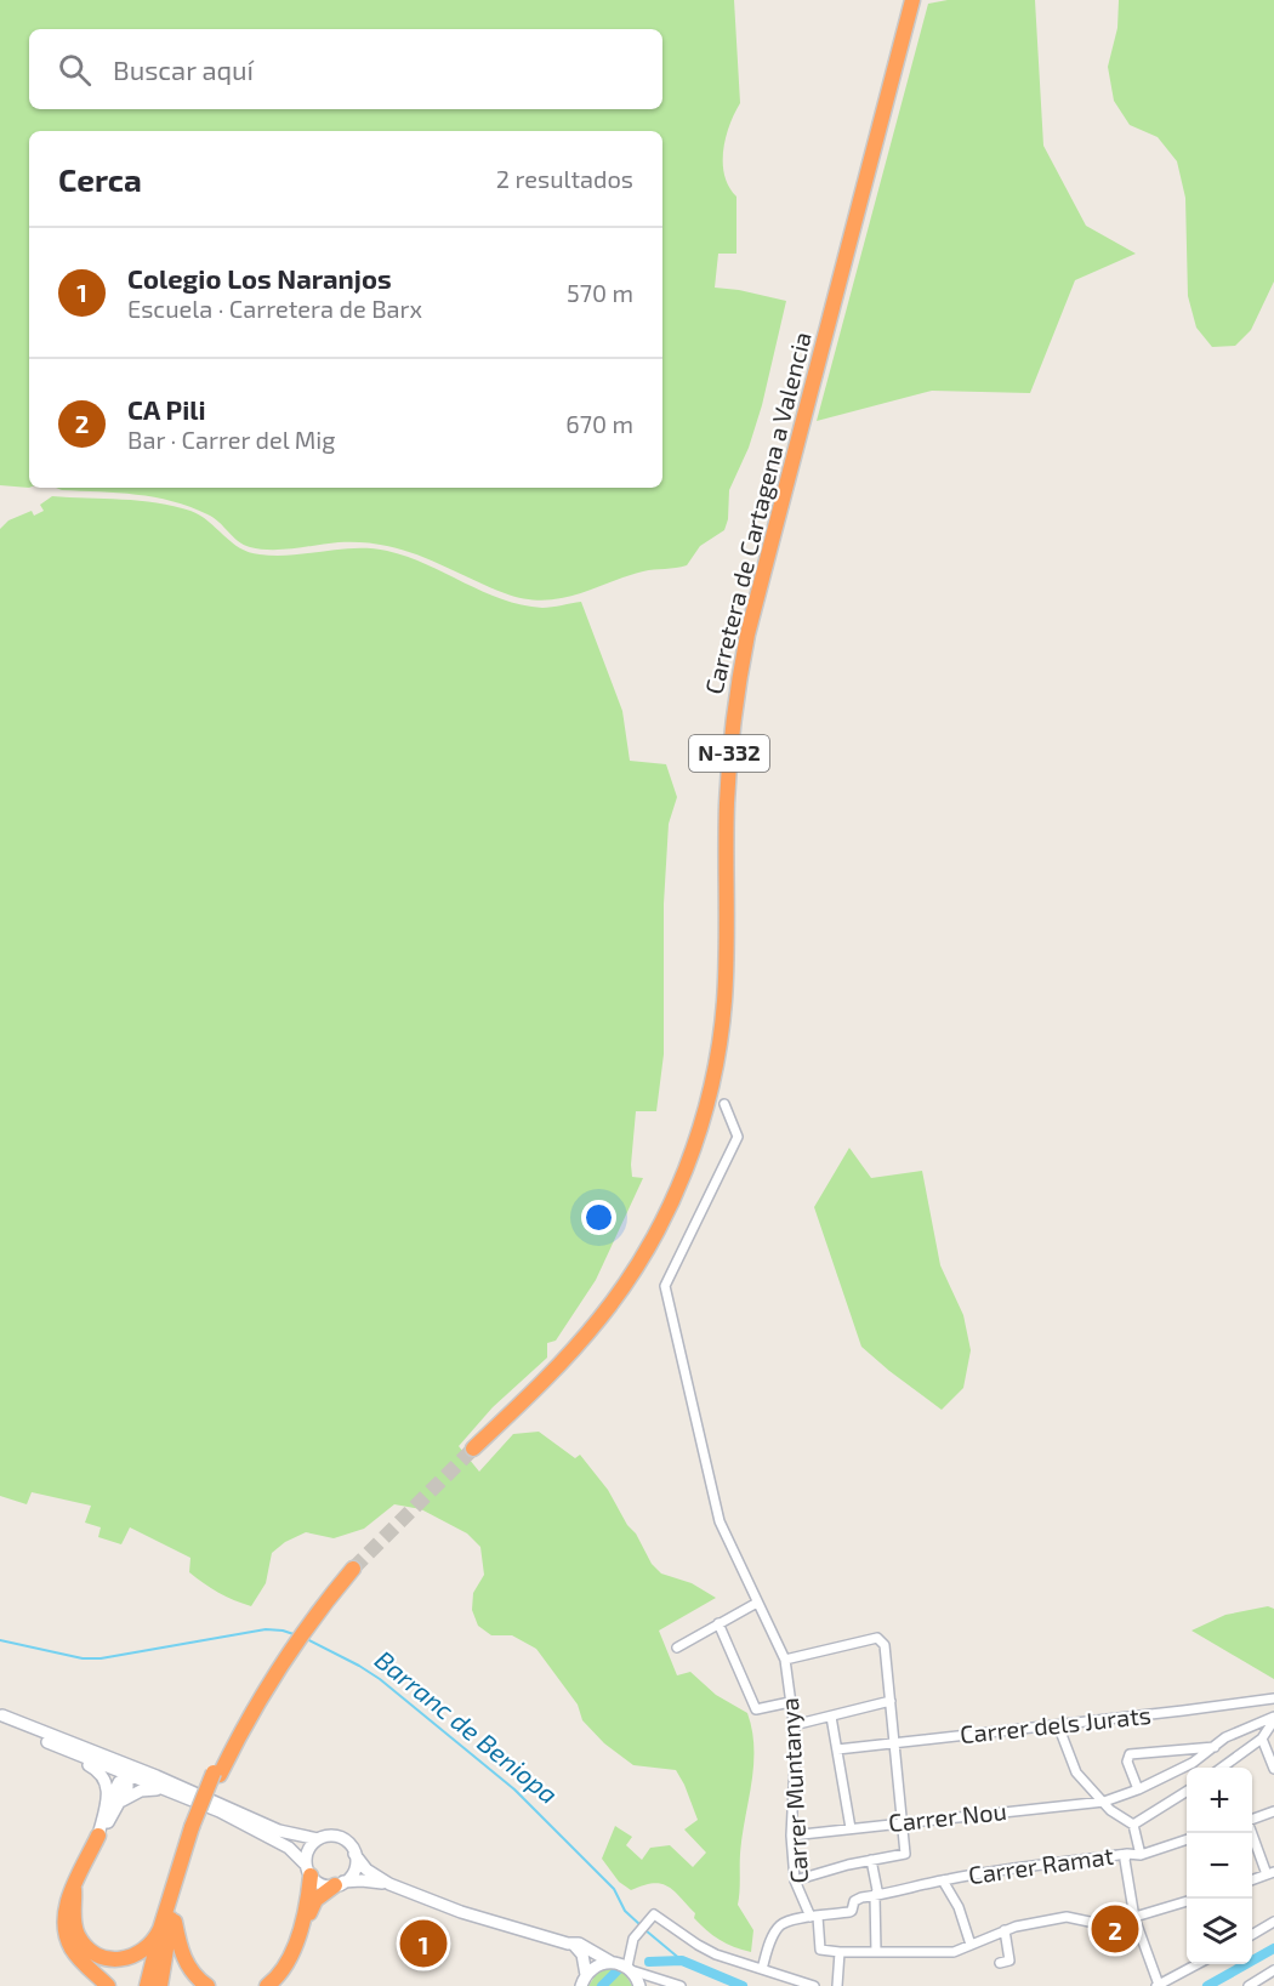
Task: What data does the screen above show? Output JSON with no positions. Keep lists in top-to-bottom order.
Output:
{
  "streets": {
    "highway": ["Carretera de Cartagena a Valencia", "N-332"],
    "street": [
      "Carrer dels Jurats",
      "Carrer Muntanya",
      "Carrer Nou",
      "Carrer Ramat"
    ]
  },
  "crossings": [
    ["Carrer Muntanya", "Carrer Nou"],
    ["Carrer Muntanya", "Carrer Ramat"]
  ],
  "water": ["Barranc de Beniopa"],
  "page": {
    "search": "Buscar aquí",
    "heading": ["Cerca", "2 resultados"],
    "list": [
      {
        "mark": "1",
        "name": "Colegio Los Naranjos",
        "note": "Escuela · Carretera de Barx",
        "value": "570 m"
      },
      {
        "mark": "2",
        "name": "CA Pili",
        "note": "Bar · Carrer del Mig",
        "value": "670 m"
      }
    ],
    "map_buttons": ["+", "−"],
    "pins": ["2", "1"]
  }
}
